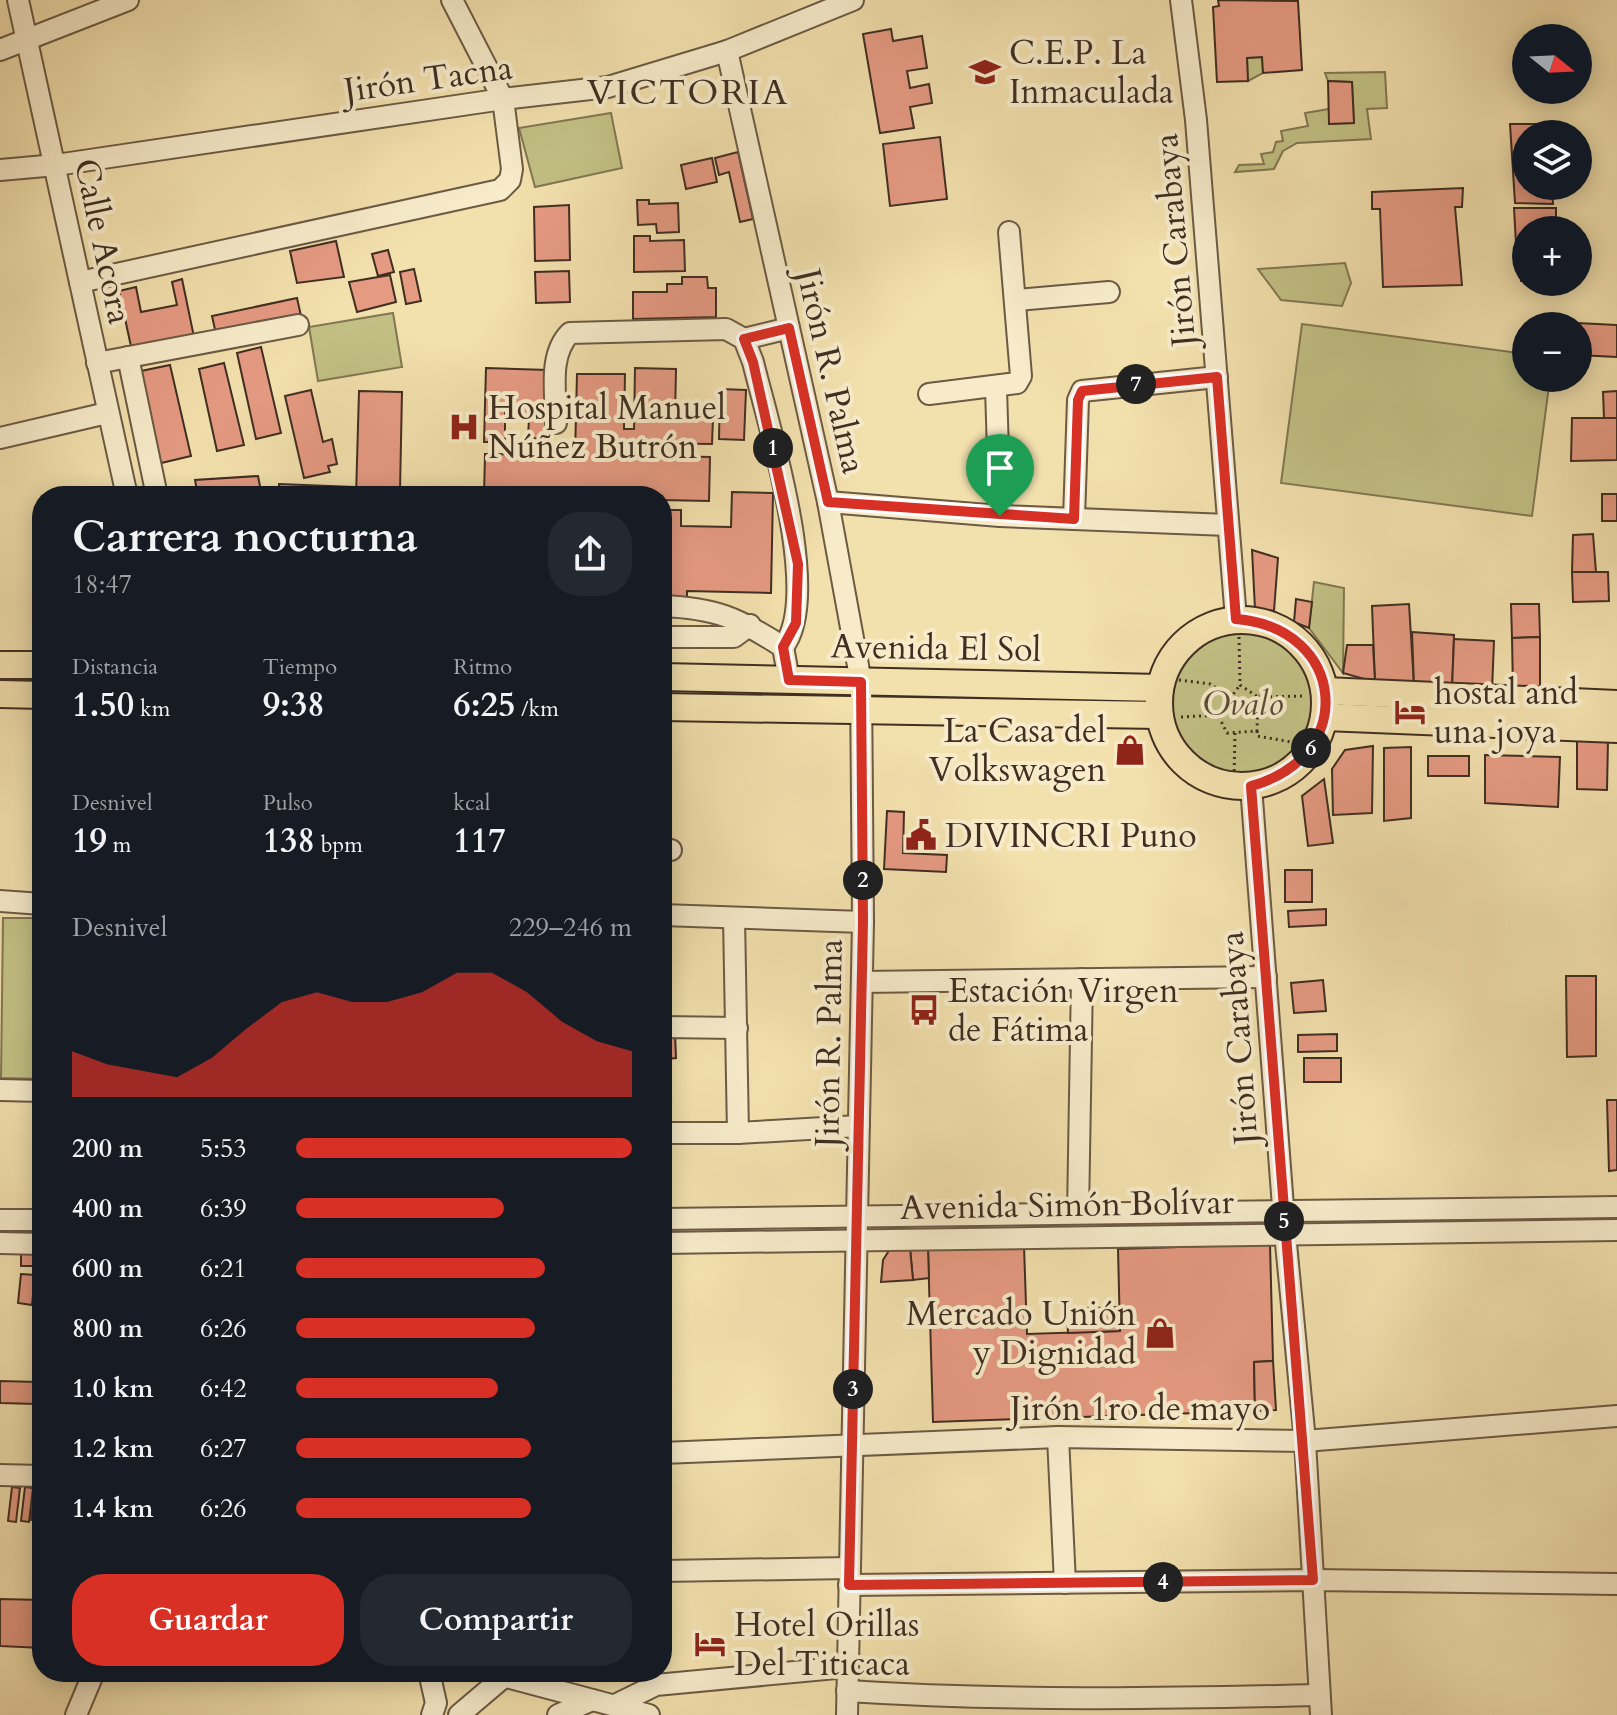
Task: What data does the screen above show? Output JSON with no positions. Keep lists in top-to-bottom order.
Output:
{
  "streets": {
    "main road": ["Avenida El Sol"],
    "street": [
      "Jirón Tacna",
      "Jirón Carabaya",
      "Calle Acora",
      "Jirón R. Palma",
      "Avenida Simón Bolívar",
      "Jirón 1ro de mayo"
    ]
  },
  "crossings": [
    ["Jirón Tacna", "Calle Acora"],
    ["Jirón Tacna", "Jirón R. Palma"],
    ["Jirón Carabaya", "Avenida Simón Bolívar"],
    ["Jirón Carabaya", "Jirón 1ro de mayo"],
    ["Jirón R. Palma", "Avenida El Sol"],
    ["Jirón R. Palma", "Avenida Simón Bolívar"],
    ["Jirón R. Palma", "Jirón 1ro de mayo"]
  ],
  "districts": ["VICTORIA"],
  "parks": ["Ovalo"],
  "places": {
    "school or university": ["C.E.P. La Inmaculada"],
    "hospital": ["Hospital Manuel Núñez Butrón"],
    "hotel": ["hostal and una joya", "Hotel Orillas Del Titicaca"],
    "shop": ["La Casa del Volkswagen", "Mercado Unión y Dignidad"],
    "public building": ["DIVINCRI Puno"],
    "bus stop": ["Estación Virgen de Fátima"]
  },
  "north": "right",
  "page": {
    "map_buttons": ["+", "−"],
    "pins": [
      "7",
      "1",
      "6",
      "2",
      "5",
      "3",
      "4"
    ],
    "heading": ["Carrera nocturna", "18:47"],
    "stats": [
      ["Distancia", "1.50 km"],
      ["Tiempo", "9:38"],
      ["Ritmo", "6:25 /km"],
      ["Desnivel", "19 m"],
      ["Pulso", "138 bpm"],
      ["kcal", "117"]
    ],
    "chart": ["Desnivel", "229–246 m"],
    "list": [
      {
        "name": "200 m",
        "note": "5:53"
      },
      {
        "name": "400 m",
        "note": "6:39"
      },
      {
        "name": "600 m",
        "note": "6:21"
      },
      {
        "name": "800 m",
        "note": "6:26"
      },
      {
        "name": "1.0 km",
        "note": "6:42"
      },
      {
        "name": "1.2 km",
        "note": "6:27"
      },
      {
        "name": "1.4 km",
        "note": "6:26"
      }
    ],
    "buttons": ["Guardar", "Compartir"]
  }
}
